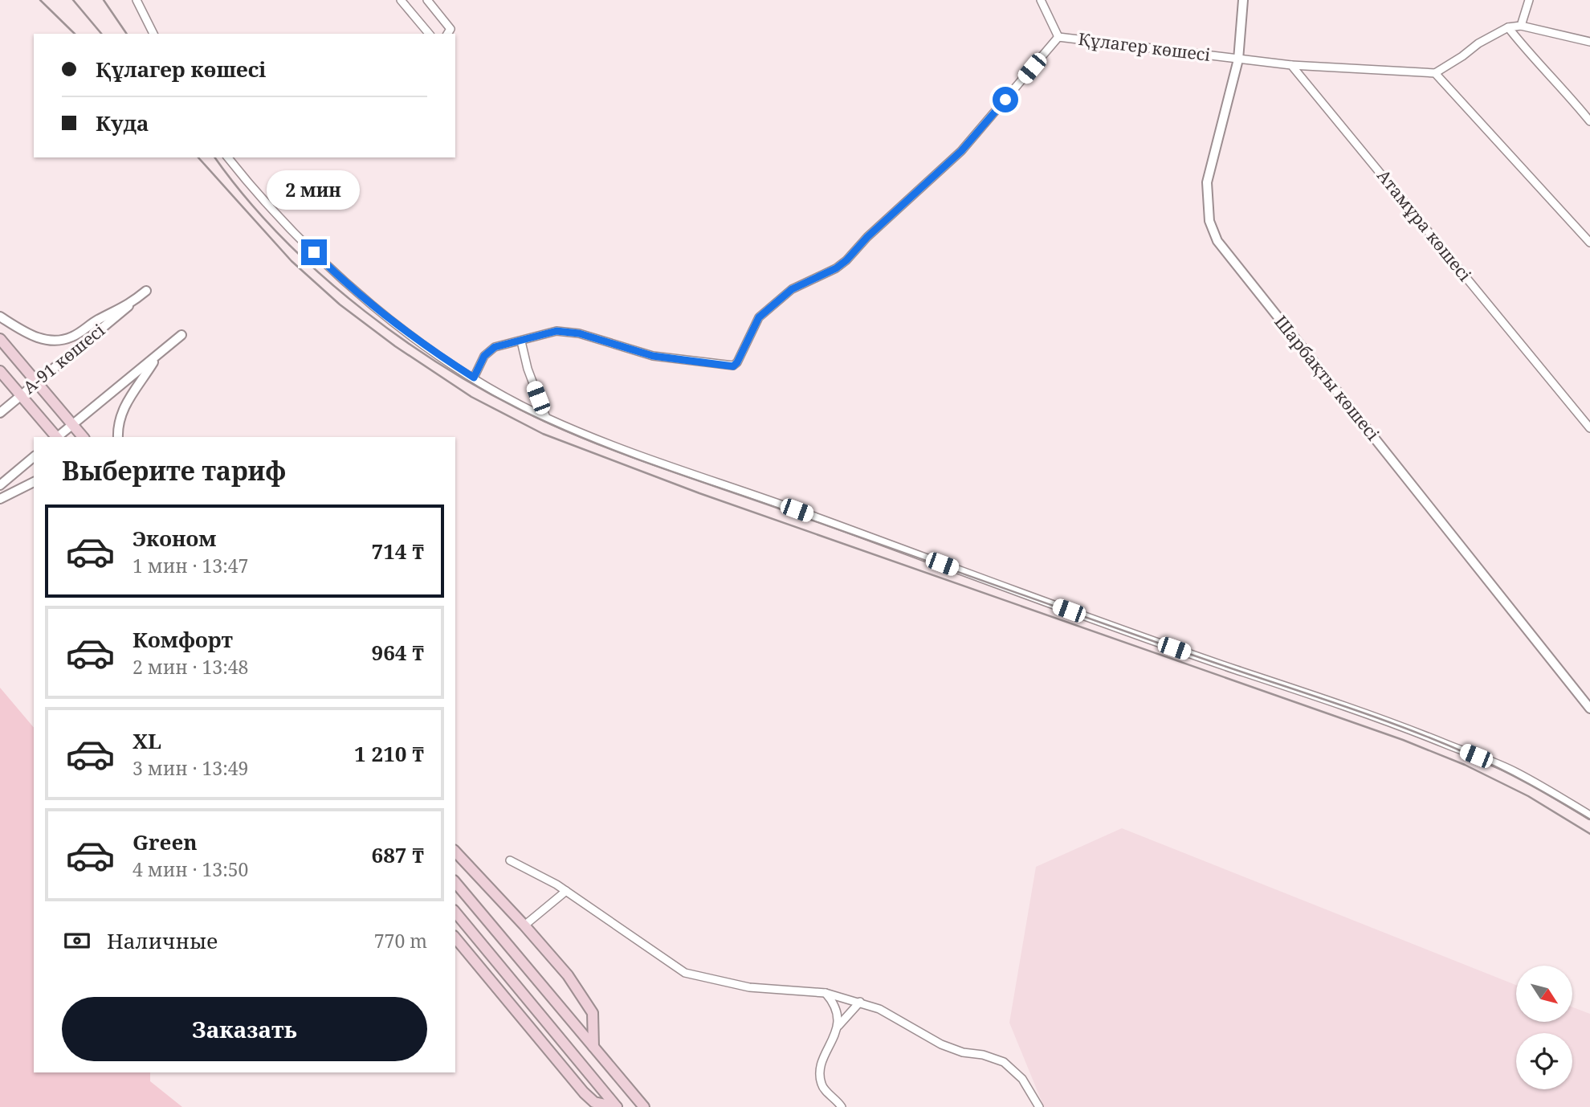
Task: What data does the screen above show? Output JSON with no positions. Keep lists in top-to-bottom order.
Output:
{
  "streets": {
    "street": [
      "Құлагер көшесі",
      "Атамұра көшесі",
      "А-91 көшесі",
      "Шарбақты көшесі"
    ]
  },
  "crossings": [
    ["Құлагер көшесі", "Шарбақты көшесі"]
  ],
  "north": "bottom right",
  "page": {
    "banner": ["Құлагер көшесі", "Куда"],
    "bubble": "2 мин",
    "heading": "Выберите тариф",
    "list": [
      {
        "name": "Эконом",
        "note": "1 мин · 13:47",
        "value": "714 ₸"
      },
      {
        "name": "Комфорт",
        "note": "2 мин · 13:48",
        "value": "964 ₸"
      },
      {
        "name": "XL",
        "note": "3 мин · 13:49",
        "value": "1 210 ₸"
      },
      {
        "name": "Green",
        "note": "4 мин · 13:50",
        "value": "687 ₸"
      }
    ],
    "pay": ["Наличные", "770 m"],
    "buttons": "Заказать"
  }
}
